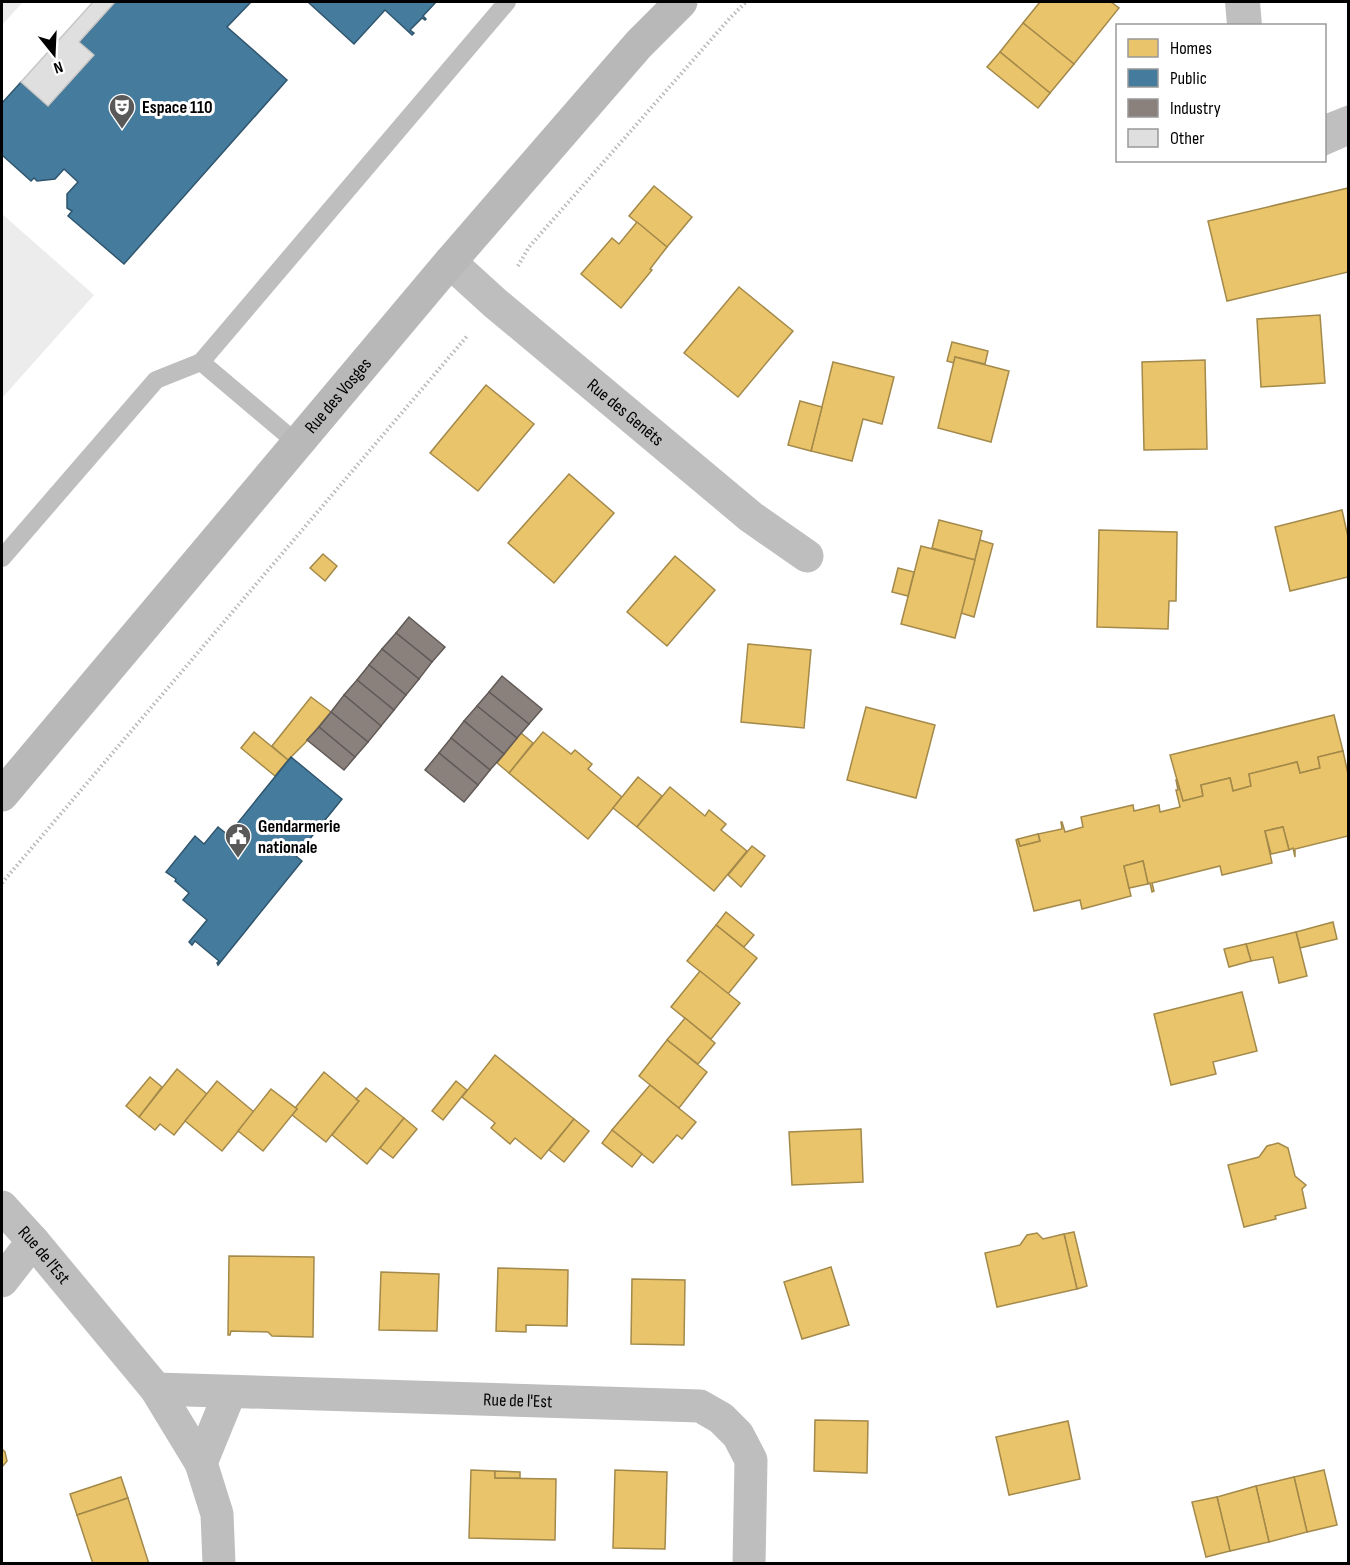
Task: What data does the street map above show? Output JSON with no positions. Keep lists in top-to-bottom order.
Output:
{
  "streets": {
    "main road": ["Rue des Vosges"],
    "street": ["Rue des Genêts", "Rue de l'Est"]
  },
  "crossings": [
    ["Rue des Vosges", "Rue des Genêts"]
  ],
  "places": {
    "theatre": ["Espace 110"],
    "public building": ["Gendarmerie nationale"]
  },
  "legend": [
    "Homes",
    "Public",
    "Industry",
    "Other"
  ],
  "north": "bottom"
}
